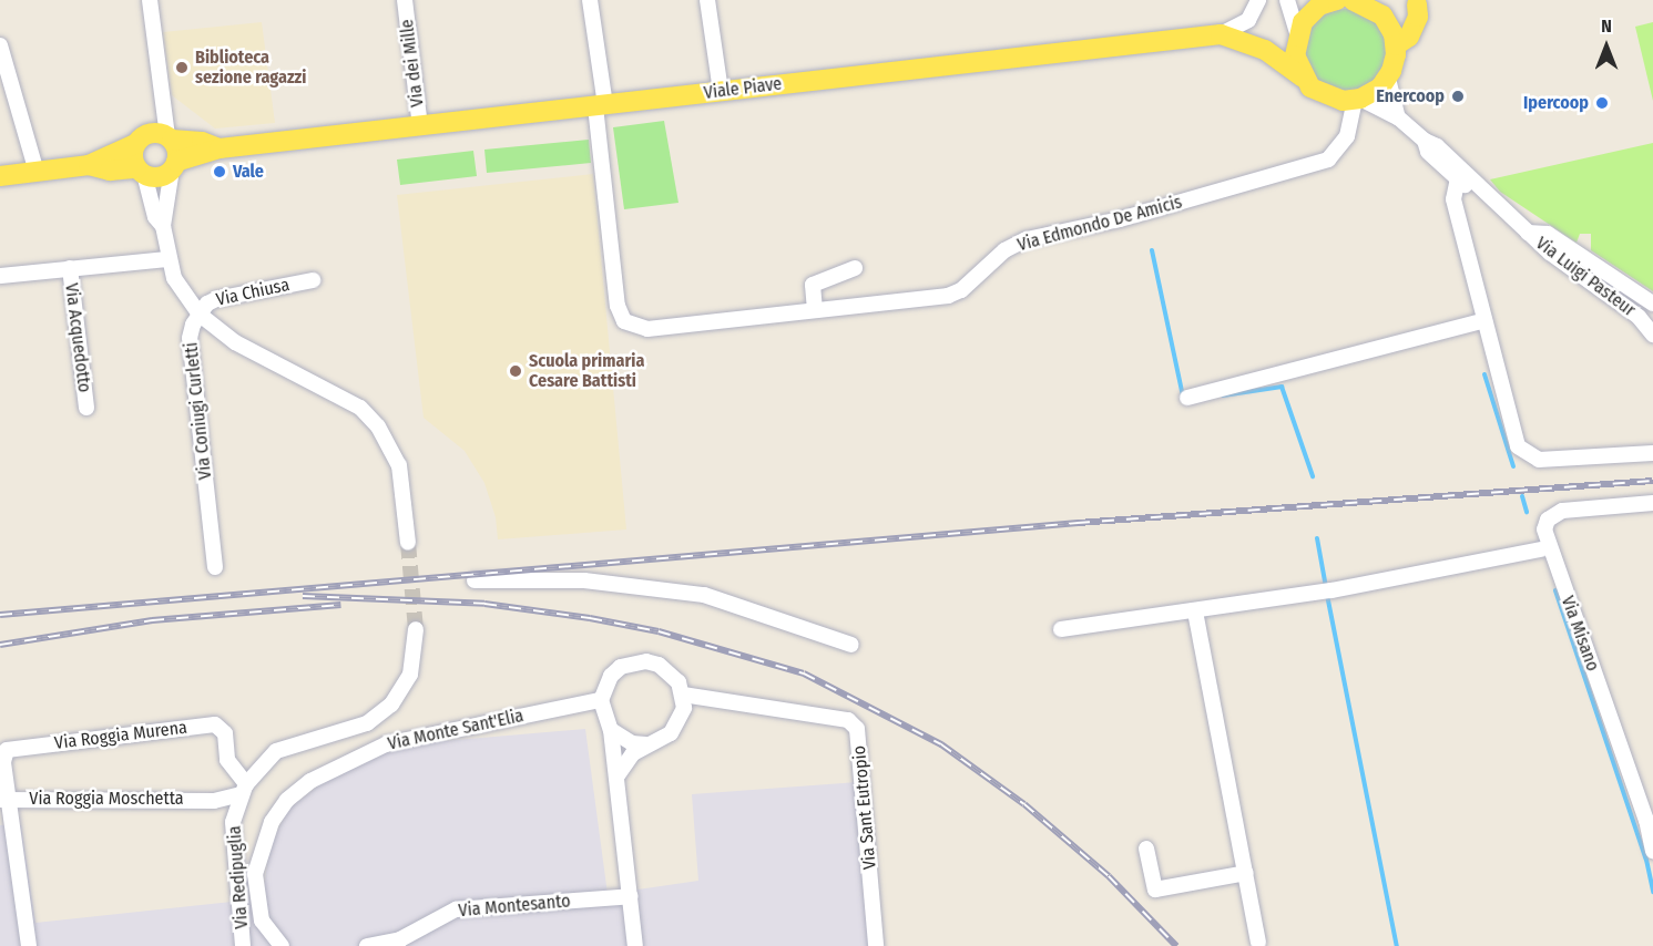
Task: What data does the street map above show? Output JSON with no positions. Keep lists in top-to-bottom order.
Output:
{
  "streets": {
    "main road": ["Viale Piave"],
    "street": [
      "Via dei Mille",
      "Via Edmondo De Amicis",
      "Via Luigi Pasteur",
      "Via Chiusa",
      "Via Acquedotto",
      "Via Coniugi Curletti",
      "Via Misano",
      "Via Monte Sant'Elia",
      "Via Roggia Murena",
      "Via Roggia Moschetta",
      "Via Sant Eutropio",
      "Via Redipuglia",
      "Via Montesanto"
    ]
  },
  "crossings": [
    ["Via dei Mille", "Viale Piave"],
    ["Viale Piave", "Via Edmondo De Amicis"],
    ["Viale Piave", "Via Luigi Pasteur"],
    ["Via Edmondo De Amicis", "Via Luigi Pasteur"],
    ["Via Chiusa", "Via Coniugi Curletti"],
    ["Via Monte Sant'Elia", "Via Sant Eutropio"],
    ["Via Roggia Murena", "Via Roggia Moschetta"],
    ["Via Roggia Murena", "Via Redipuglia"],
    ["Via Roggia Moschetta", "Via Redipuglia"]
  ],
  "places": [
    "Biblioteca sezione ragazzi",
    "Enercoop",
    "Ipercoop",
    "Vale",
    "Scuola primaria Cesare Battisti"
  ],
  "north": "top"
}
